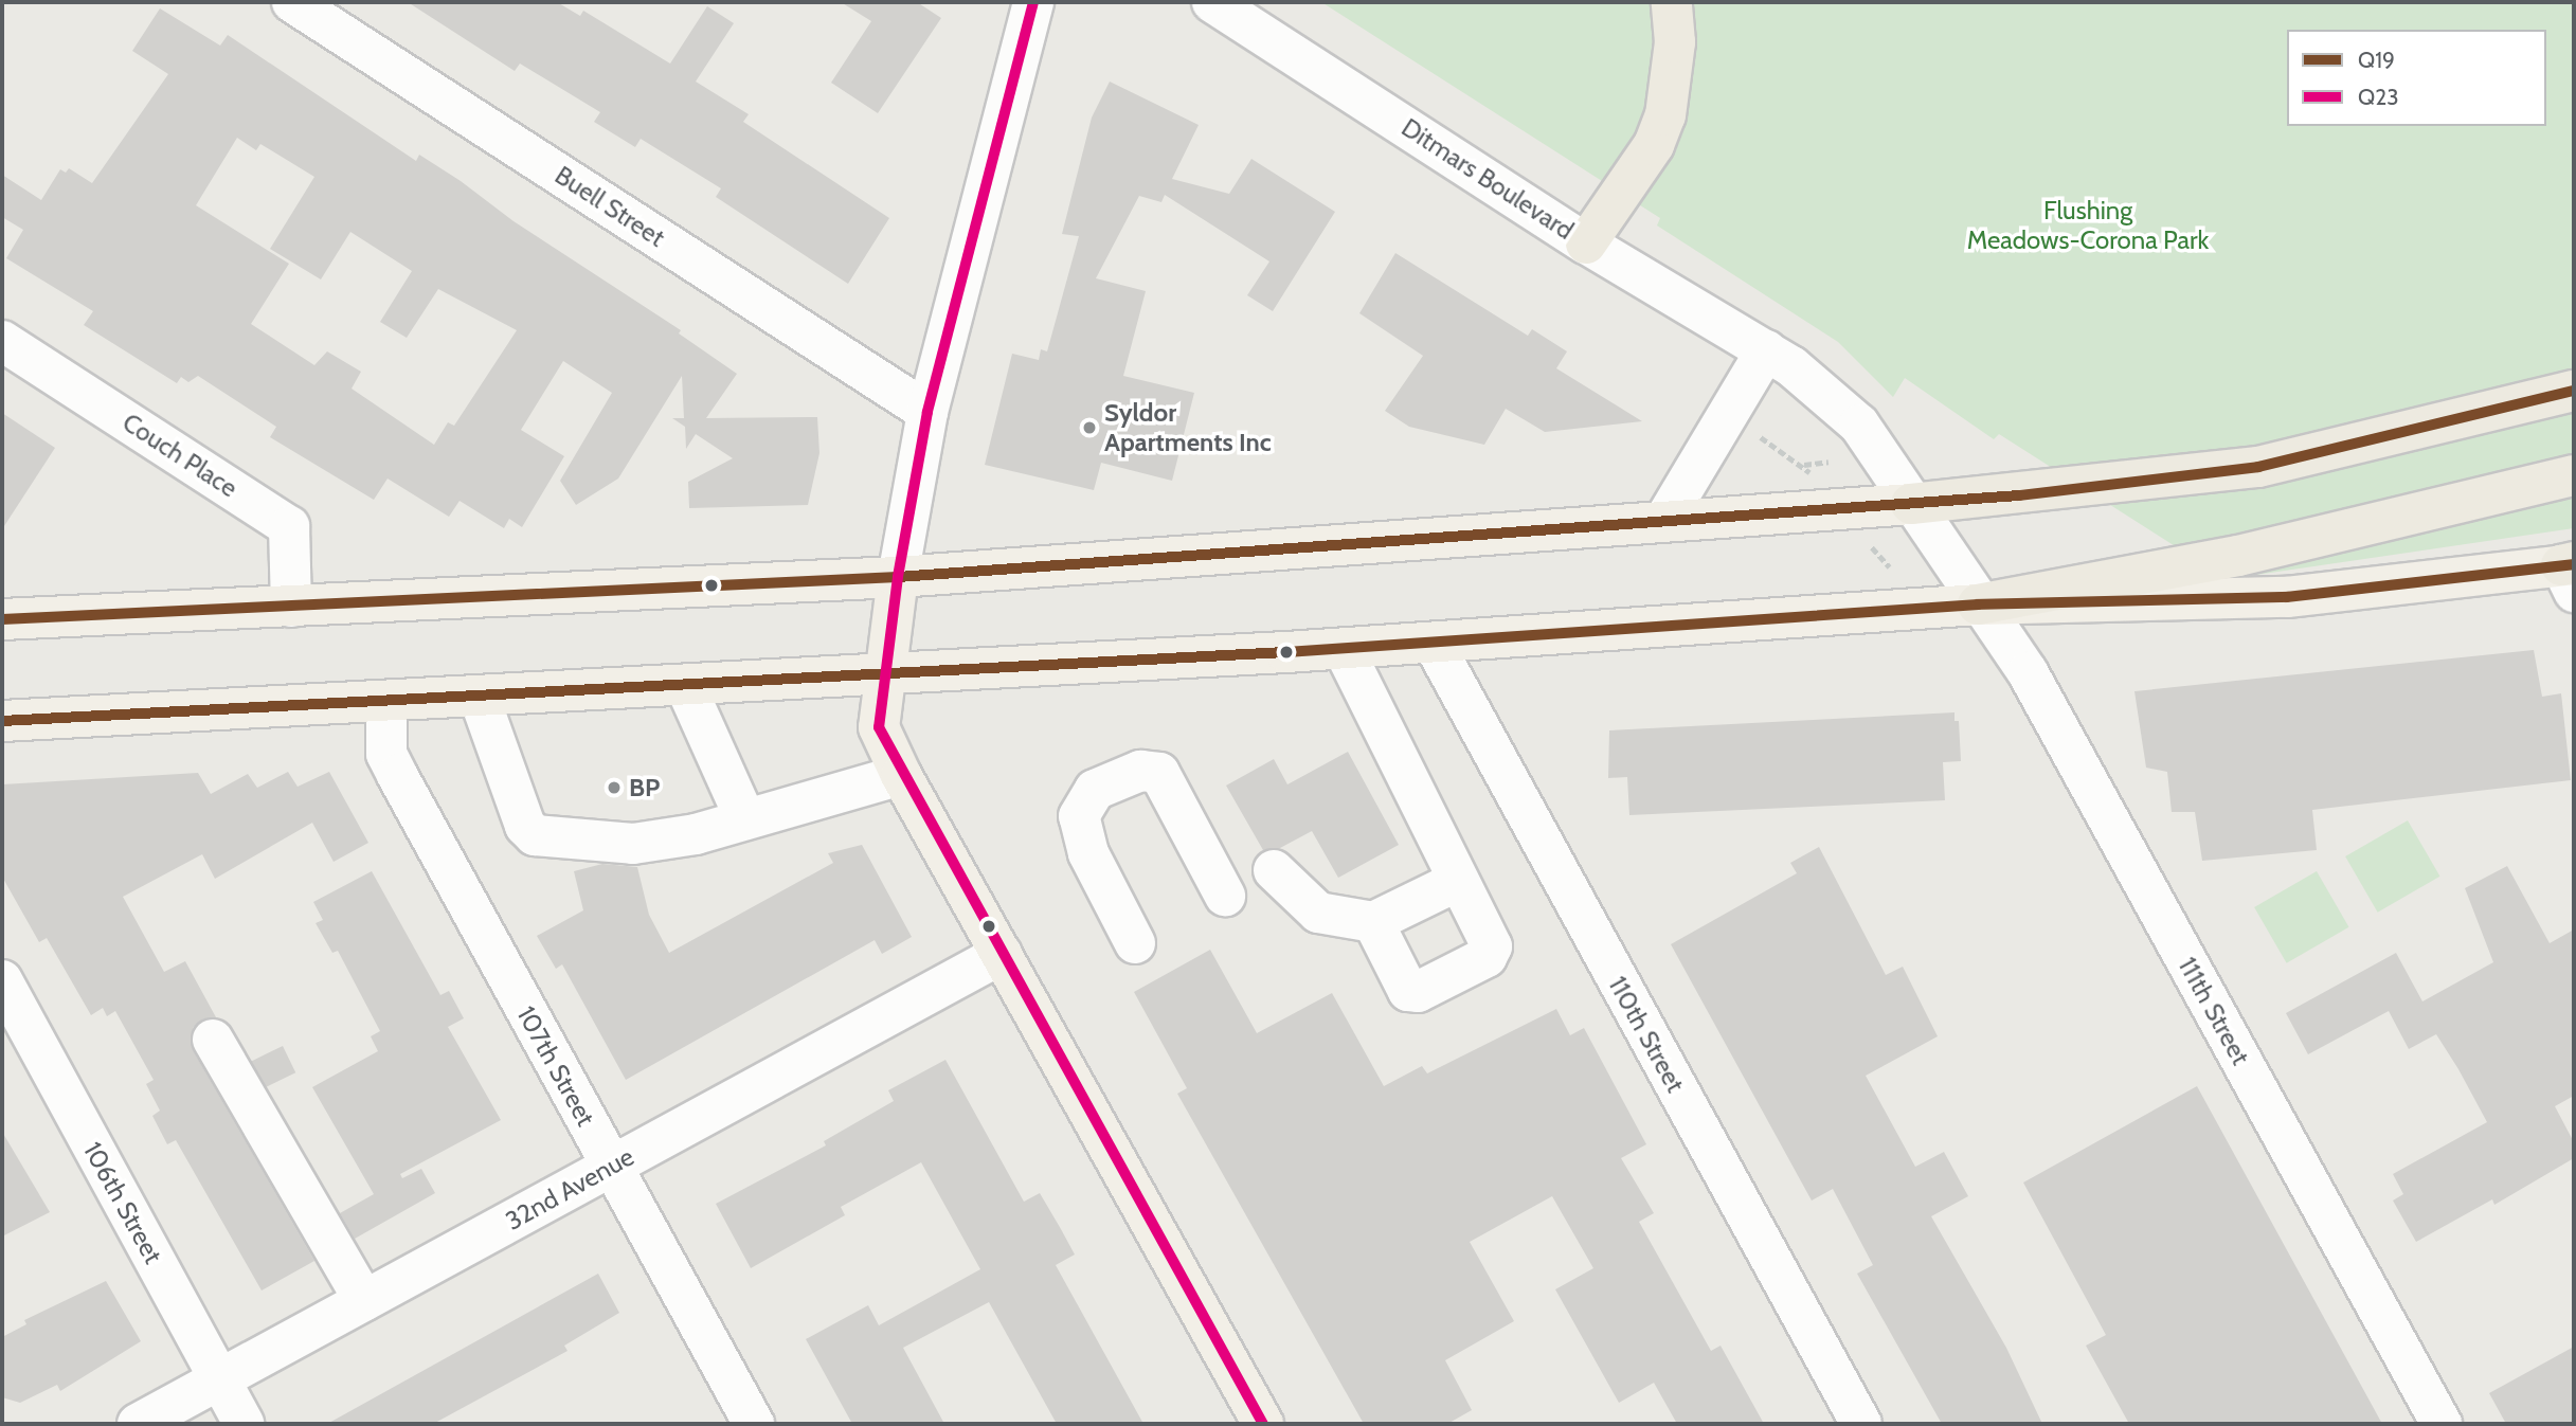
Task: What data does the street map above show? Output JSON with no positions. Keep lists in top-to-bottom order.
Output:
{
  "streets": {
    "street": [
      "Ditmars Boulevard",
      "Buell Street",
      "Couch Place",
      "111th Street",
      "110th Street",
      "107th Street",
      "32nd Avenue",
      "106th Street"
    ]
  },
  "crossings": [
    ["Ditmars Boulevard", "111th Street"],
    ["107th Street", "32nd Avenue"],
    ["32nd Avenue", "106th Street"]
  ],
  "parks": ["Flushing Meadows-Corona Park"],
  "places": ["Syldor Apartments Inc", "BP"],
  "lines": ["transit line Q23", "transit line Q19"],
  "legend": ["Q19", "Q23"]
}
